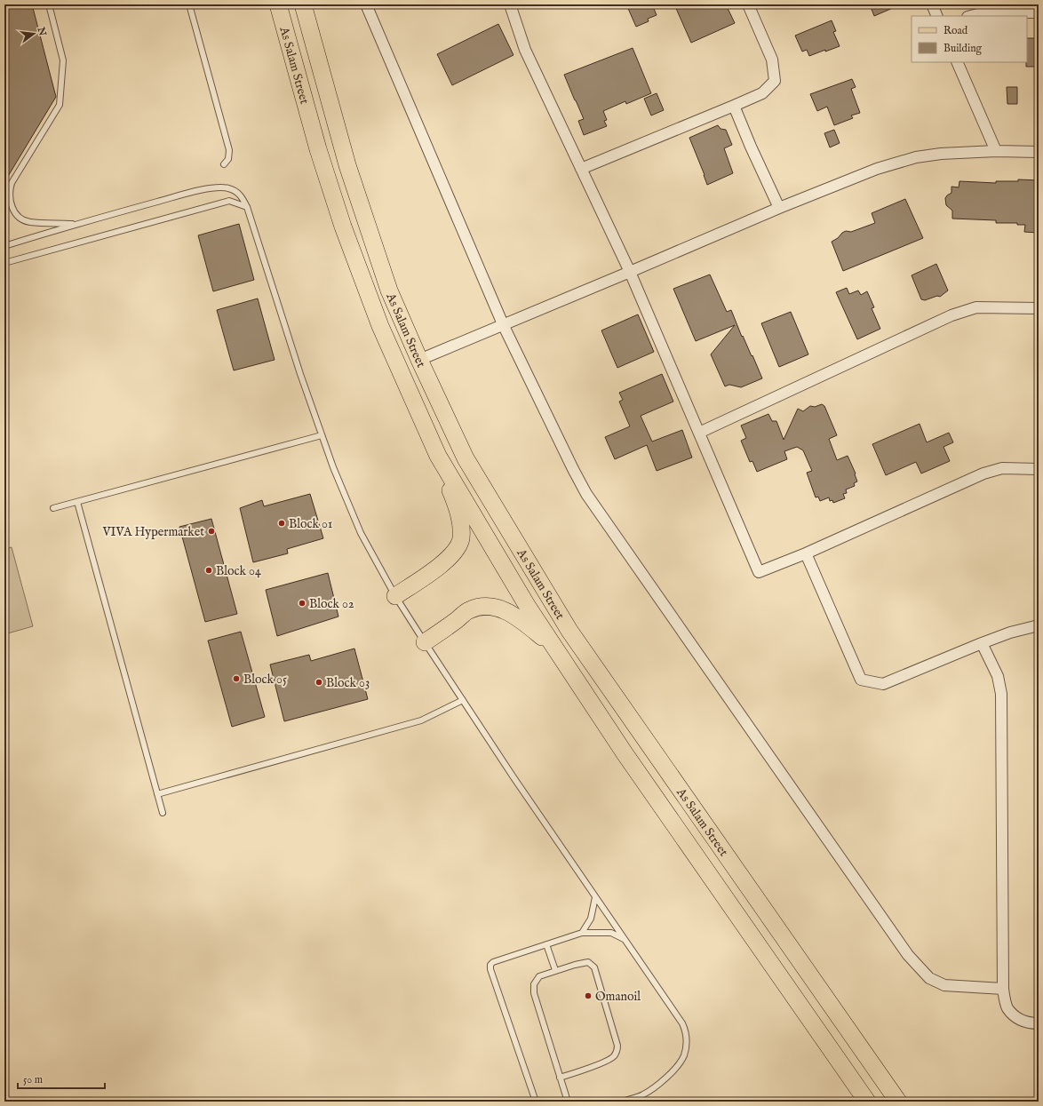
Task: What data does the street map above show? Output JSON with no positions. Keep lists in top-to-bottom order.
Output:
{
  "streets": {
    "main road": ["As Salam Street"]
  },
  "places": [
    "Block 01",
    "VIVA Hypermarket",
    "Block 04",
    "Block 02",
    "Block 05",
    "Block 03",
    "Omanoil"
  ],
  "legend": ["Road", "Building"],
  "scale_bar": "50 m",
  "north": "right"
}
